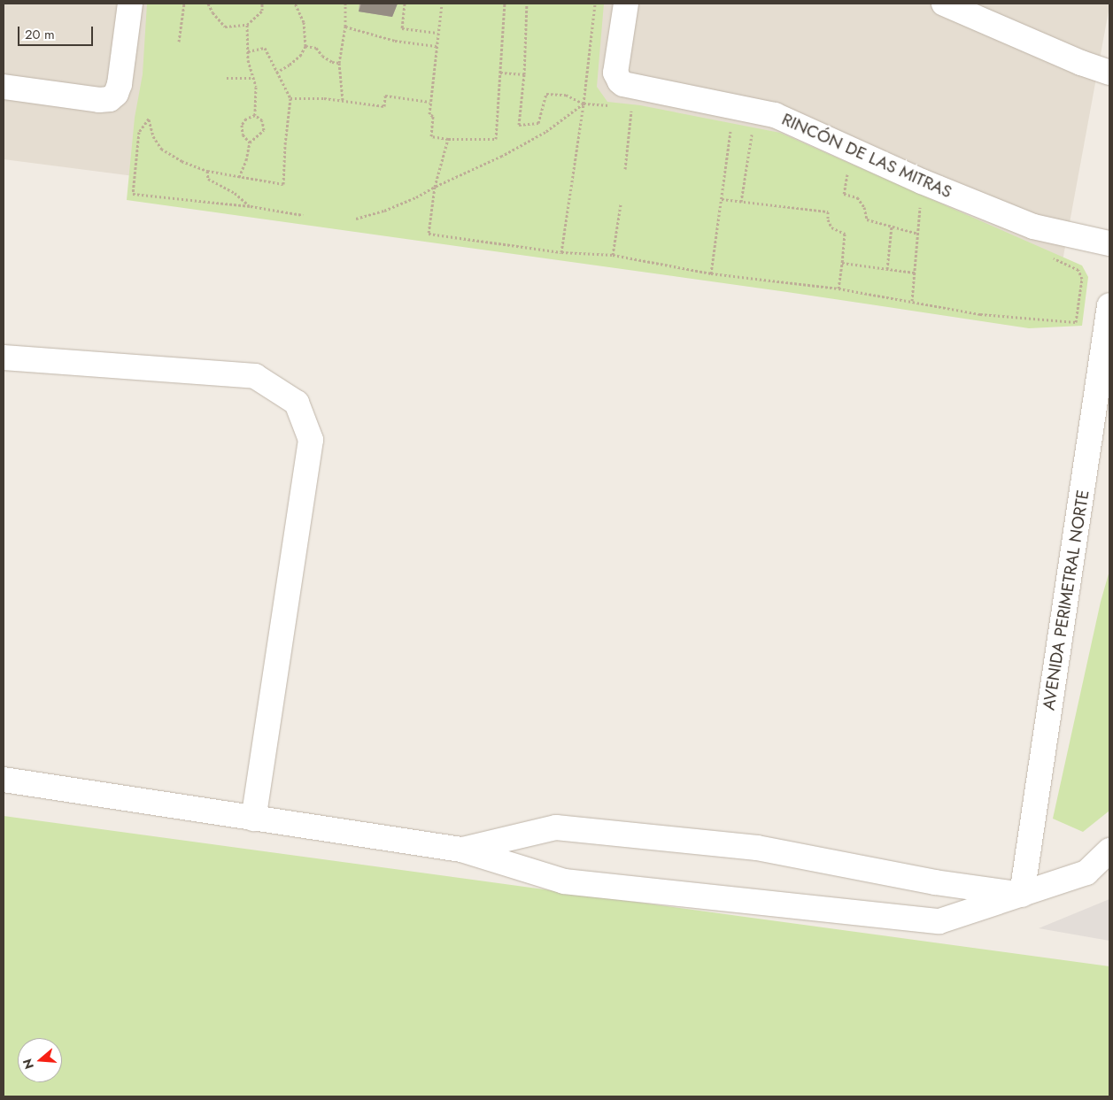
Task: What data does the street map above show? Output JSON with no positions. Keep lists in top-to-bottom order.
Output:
{
  "streets": {
    "street": ["RINCÓN DE LAS MITRAS", "AVENIDA PERIMETRAL NORTE"]
  },
  "scale_bar": "20 m",
  "north": "left"
}
